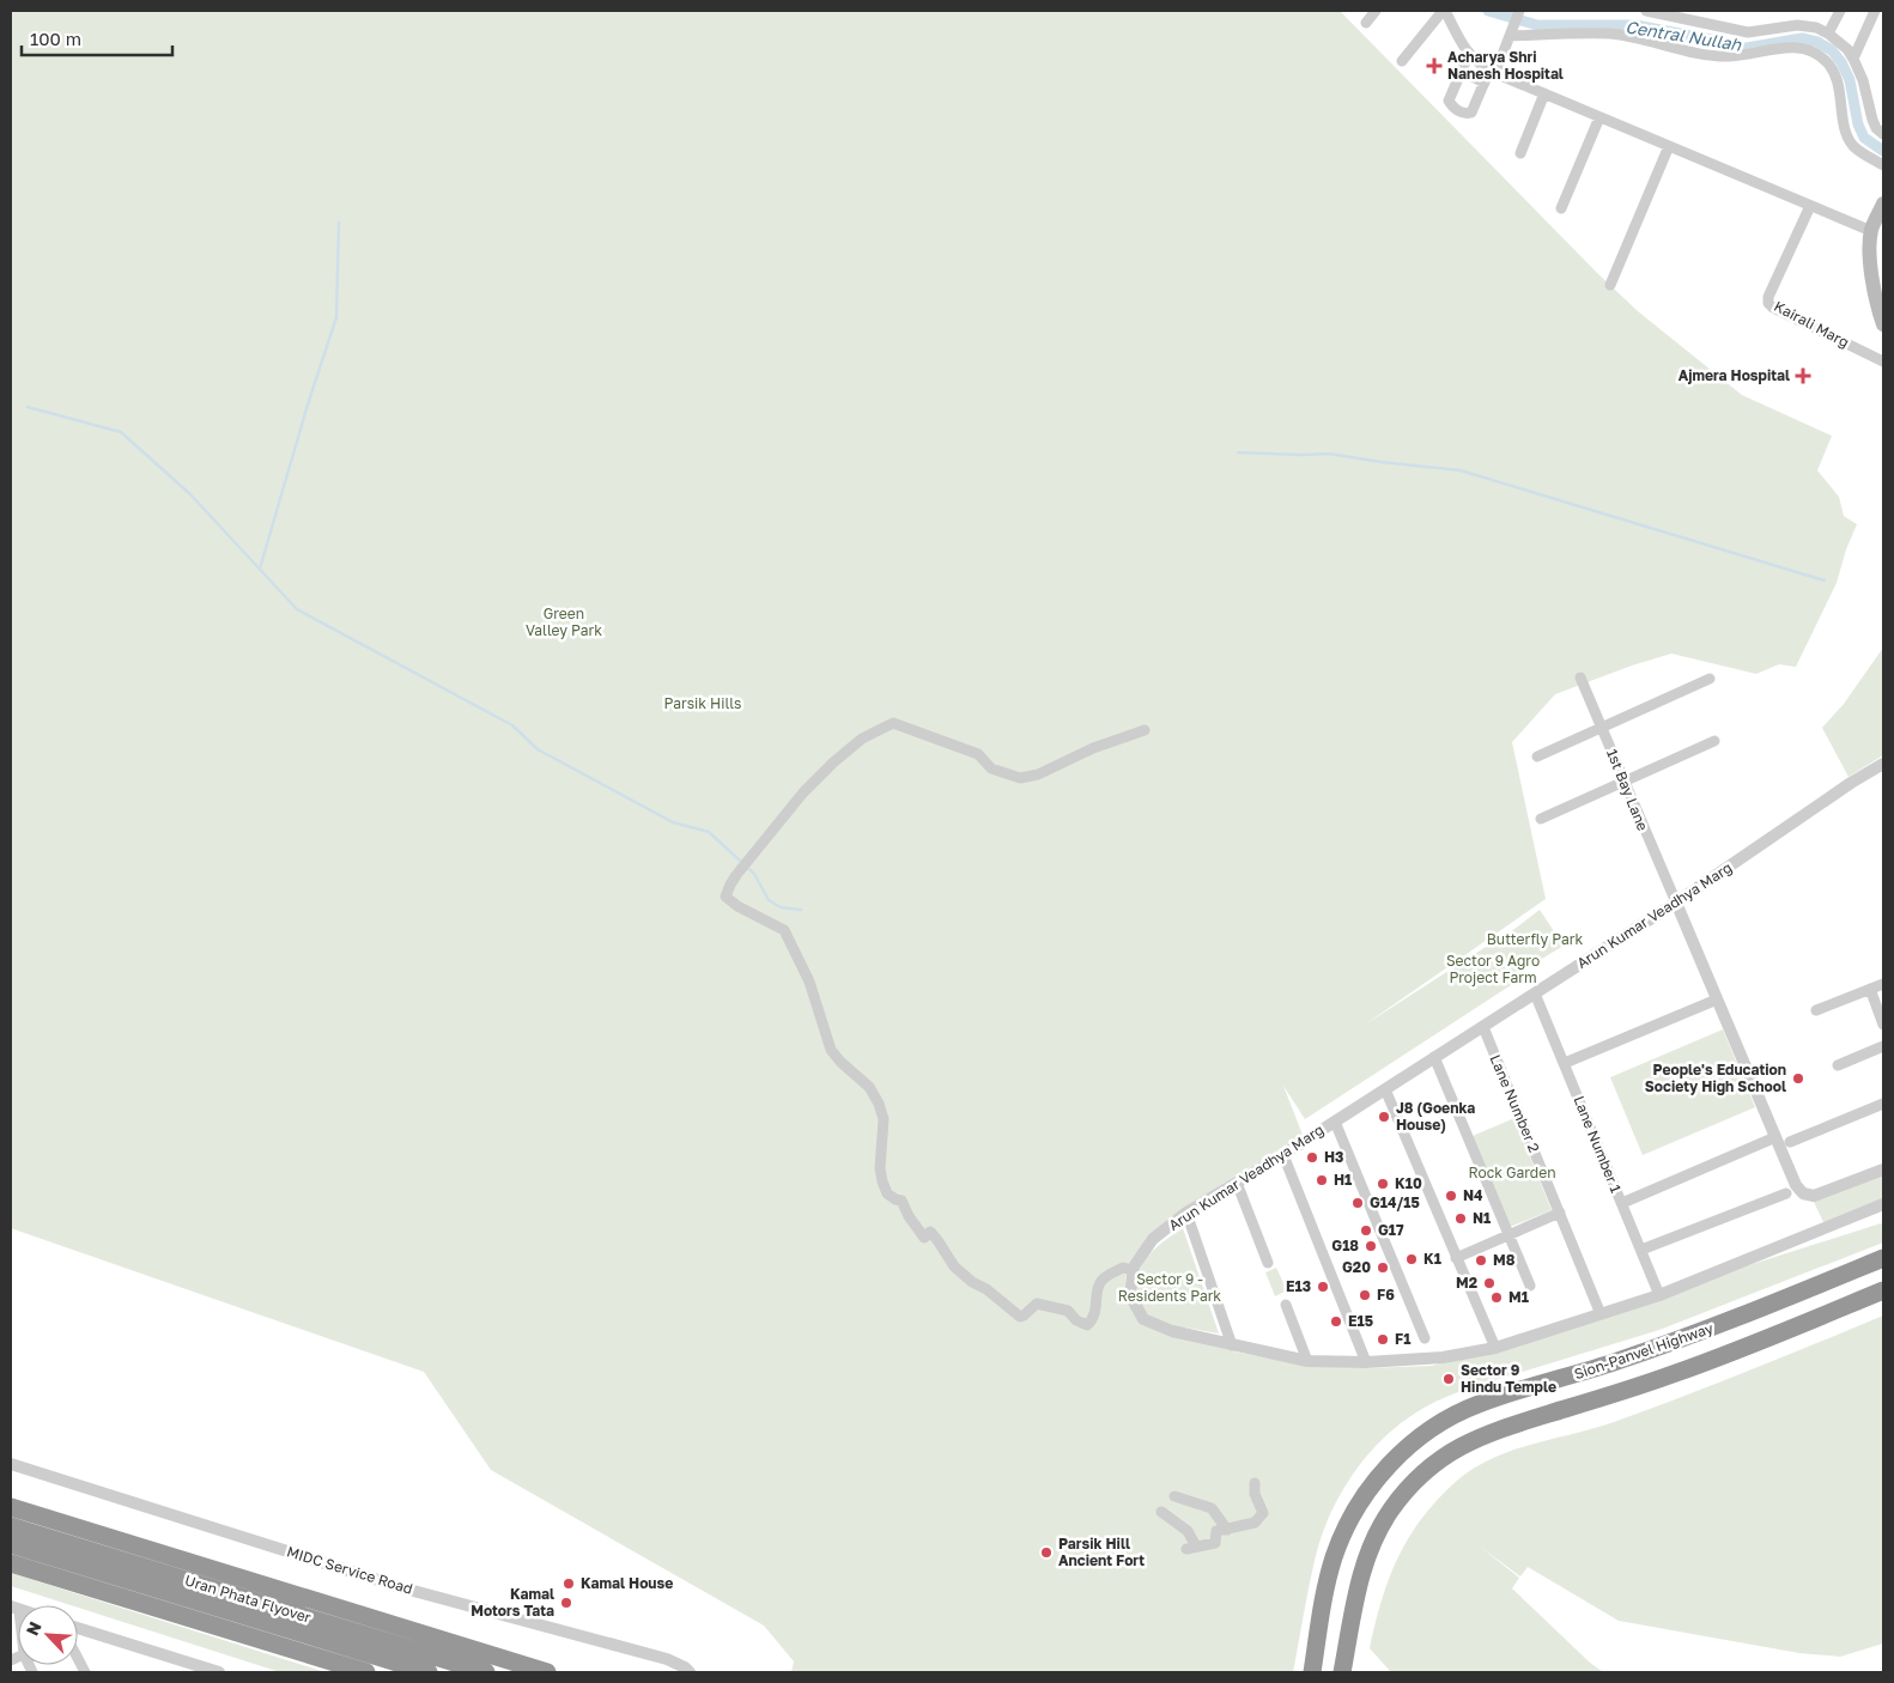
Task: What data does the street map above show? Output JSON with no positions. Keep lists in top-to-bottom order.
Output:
{
  "streets": {
    "highway": ["Sion-Panvel Highway", "Uran Phata Flyover"],
    "street": [
      "Kairali Marg",
      "1st Bay Lane",
      "Arun Kumar Veadhya Marg",
      "Lane Number 2",
      "Lane Number 1",
      "MIDC Service Road"
    ]
  },
  "crossings": [
    ["1st Bay Lane", "Arun Kumar Veadhya Marg"],
    ["Arun Kumar Veadhya Marg", "Lane Number 2"],
    ["Arun Kumar Veadhya Marg", "Lane Number 1"]
  ],
  "water": ["Central Nullah"],
  "parks": [
    "Green Valley Park",
    "Parsik Hills",
    "Butterfly Park",
    "Sector 9 Agro Project Farm",
    "Rock Garden",
    "Sector 9 - Residents Park"
  ],
  "places": {
    "health": ["Acharya Shri Nanesh Hospital", "Ajmera Hospital"],
    "other": [
      "People's Education Society High School",
      "J8 (Goenka House)",
      "H3",
      "H1",
      "K10",
      "N4",
      "G14/15",
      "N1",
      "G17",
      "G18",
      "K1",
      "M8",
      "G20",
      "M2",
      "E13",
      "F6",
      "M1",
      "E15",
      "F1",
      "Sector 9 Hindu Temple",
      "Parsik Hill Ancient Fort",
      "Kamal House",
      "Kamal Motors Tata"
    ]
  },
  "scale_bar": "100 m",
  "north": "top left"
}
